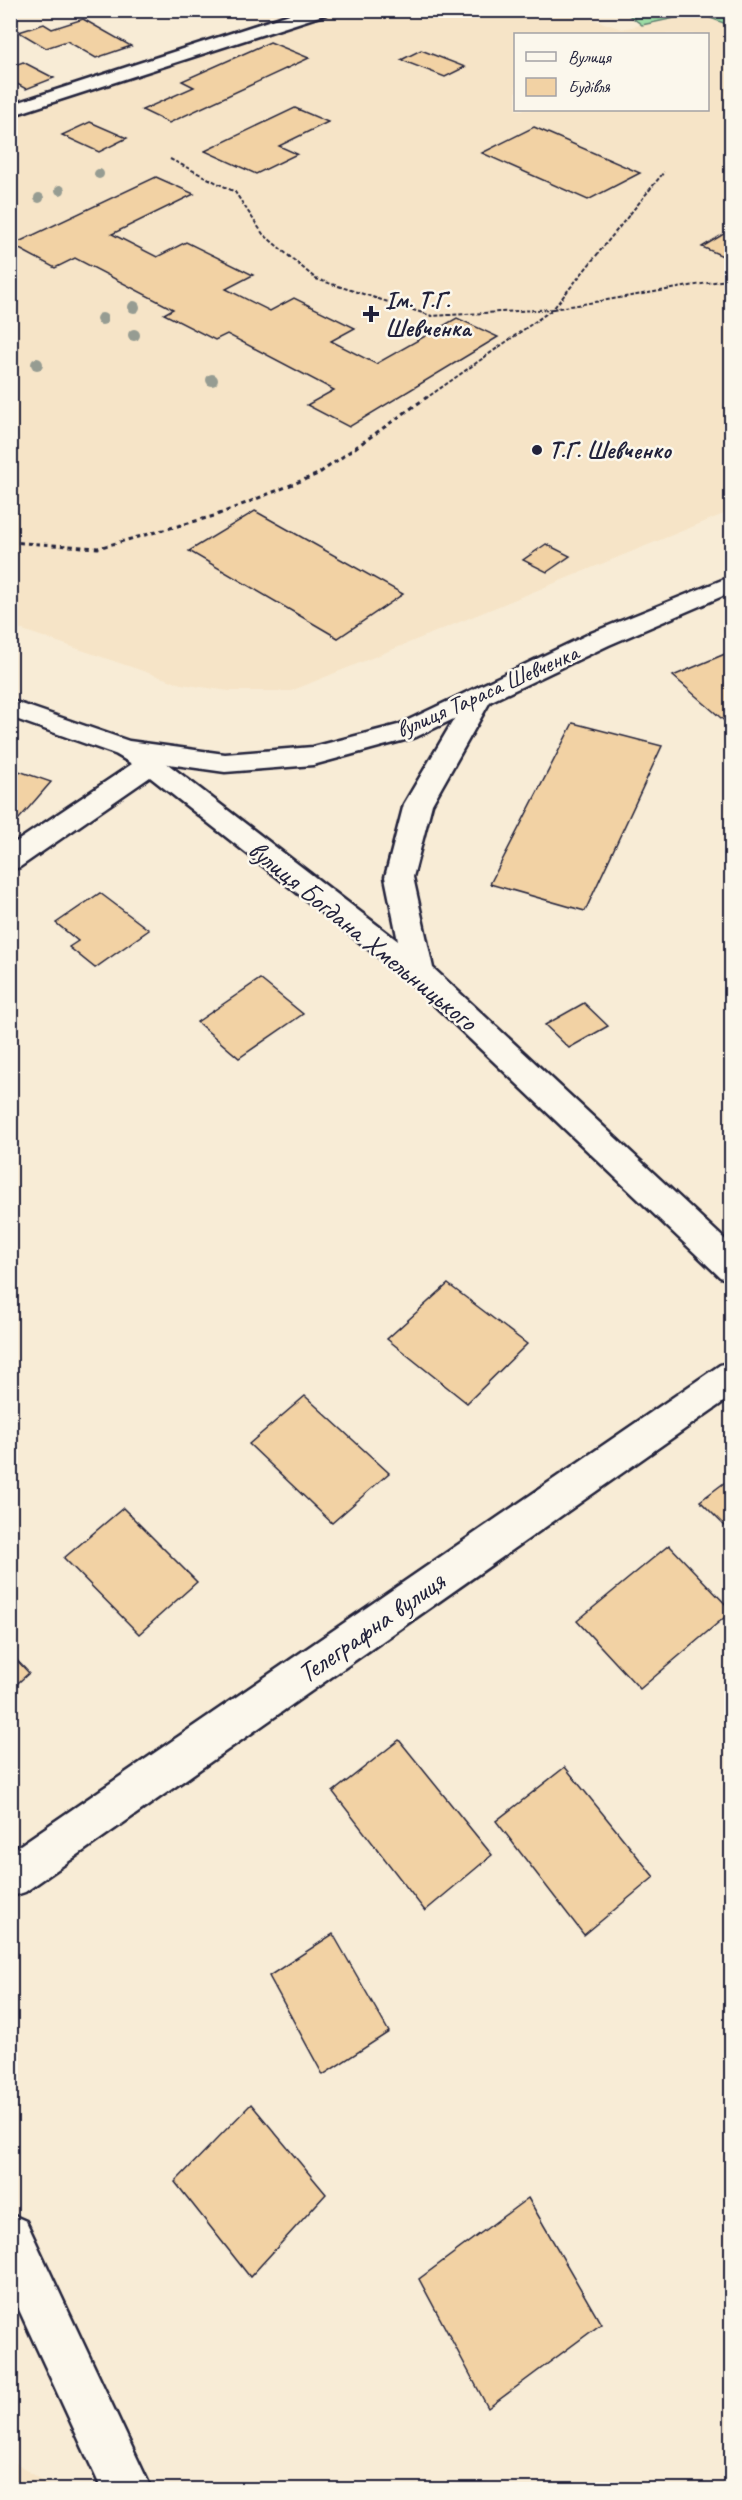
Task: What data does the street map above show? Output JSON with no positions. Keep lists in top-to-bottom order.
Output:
{
  "streets": {
    "street": ["вулиця Тараса Шевченка", "вулиця Богдана Хмельницького", "Телеграфна вулиця"]
  },
  "crossings": [
    ["вулиця Тараса Шевченка", "вулиця Богдана Хмельницького"]
  ],
  "places": {
    "health": ["Ім. Т.Г. Шевченка"],
    "other": ["Т.Г. Шевченко"]
  },
  "legend": ["Вулиця", "Будівля"]
}
